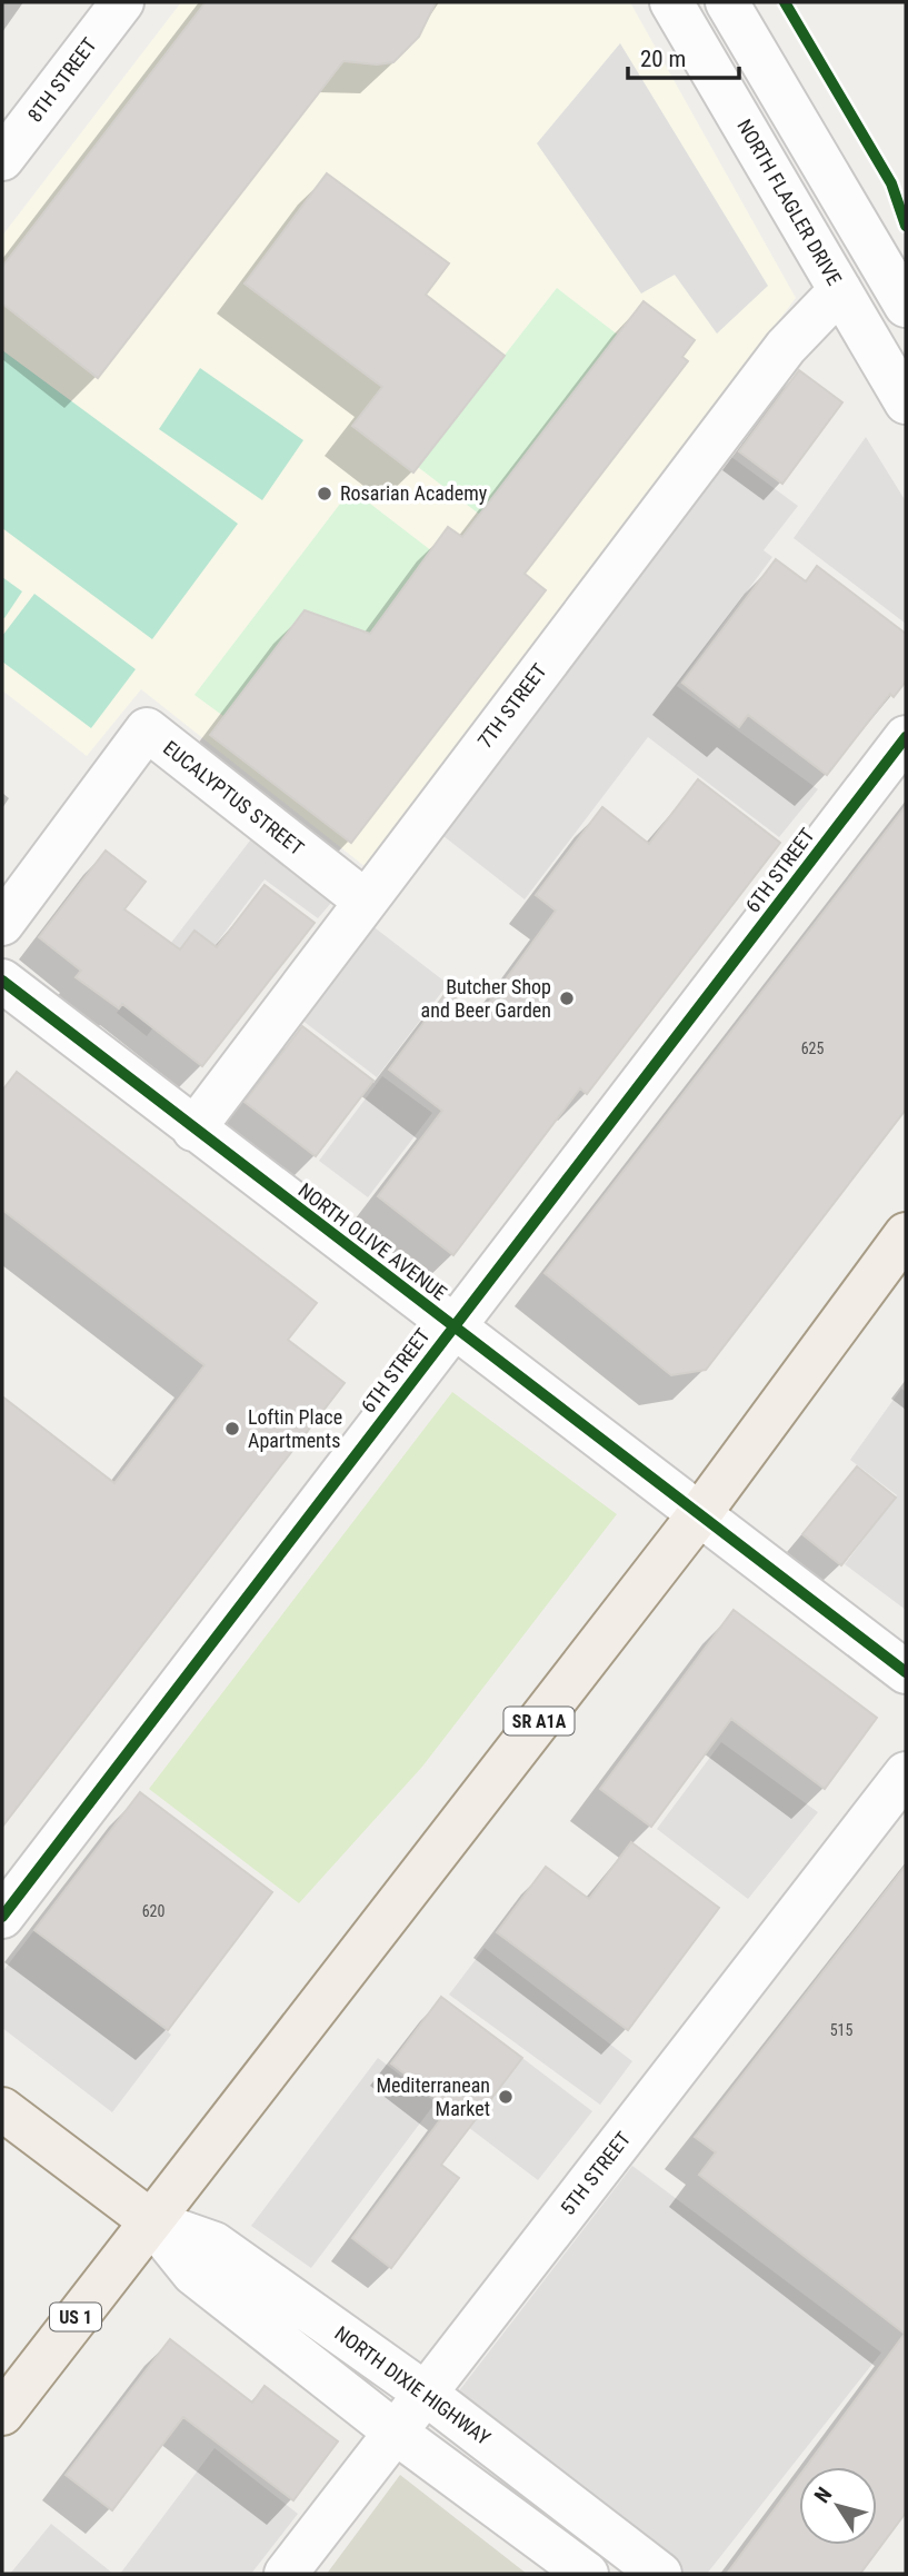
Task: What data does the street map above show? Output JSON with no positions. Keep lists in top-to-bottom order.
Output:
{
  "streets": {
    "main road": ["SR A1A", "US 1", "NORTH DIXIE HIGHWAY"],
    "street": [
      "8TH STREET",
      "NORTH FLAGLER DRIVE",
      "7TH STREET",
      "EUCALYPTUS STREET",
      "6TH STREET",
      "NORTH OLIVE AVENUE",
      "5TH STREET"
    ]
  },
  "crossings": [
    ["NORTH FLAGLER DRIVE", "7TH STREET"],
    ["7TH STREET", "EUCALYPTUS STREET"],
    ["7TH STREET", "NORTH OLIVE AVENUE"],
    ["6TH STREET", "NORTH OLIVE AVENUE"],
    ["NORTH OLIVE AVENUE", "SR A1A"],
    ["SR A1A", "US 1"],
    ["SR A1A", "NORTH DIXIE HIGHWAY"],
    ["5TH STREET", "NORTH DIXIE HIGHWAY"],
    ["US 1", "NORTH DIXIE HIGHWAY"]
  ],
  "places": [
    "Rosarian Academy",
    "Butcher Shop and Beer Garden",
    "Loftin Place Apartments",
    "Mediterranean Market"
  ],
  "house_numbers": ["625", "620", "515"],
  "scale_bar": "20 m",
  "north": "top left"
}
